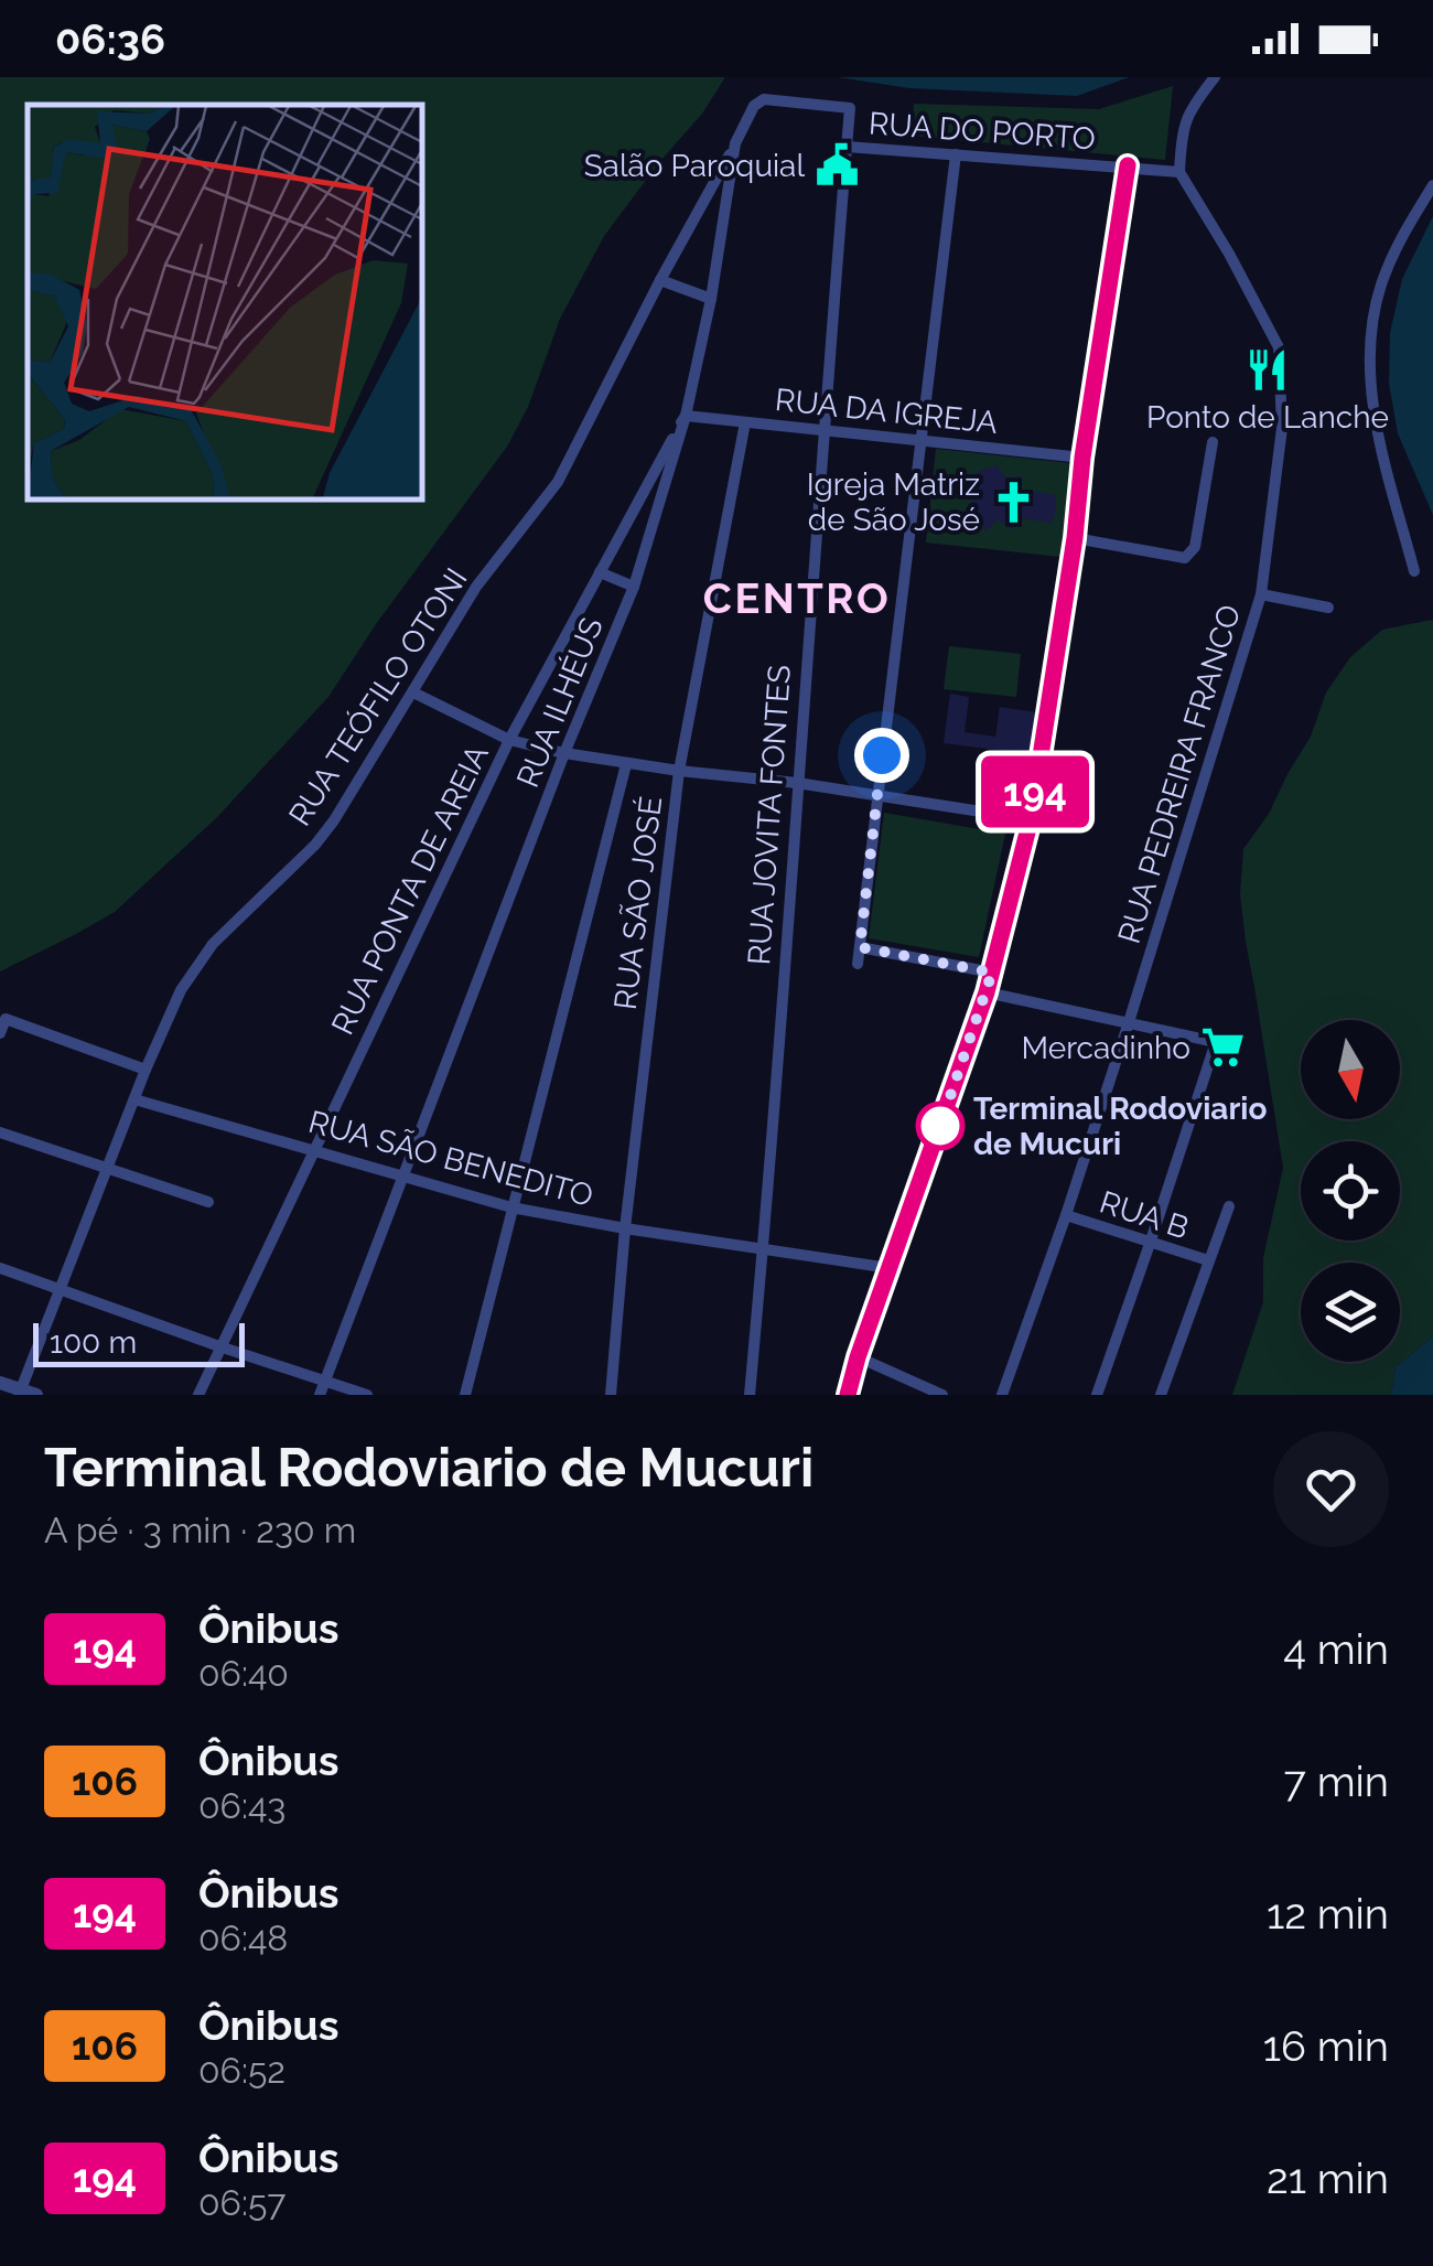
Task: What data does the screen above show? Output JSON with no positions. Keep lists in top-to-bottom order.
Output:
{
  "streets": {
    "street": [
      "RUA DO PORTO",
      "RUA DA IGREJA",
      "RUA TEÓFILO OTONI",
      "RUA ILHÉUS",
      "RUA PEDREIRA FRANCO",
      "RUA JOVITA FONTES",
      "RUA PONTA DE AREIA",
      "RUA SÃO JOSÉ",
      "RUA SÃO BENEDITO",
      "RUA B"
    ]
  },
  "crossings": [
    ["RUA DO PORTO", "RUA PEDREIRA FRANCO"],
    ["RUA DO PORTO", "RUA JOVITA FONTES"],
    ["RUA DA IGREJA", "RUA ILHÉUS"],
    ["RUA DA IGREJA", "RUA JOVITA FONTES"],
    ["RUA DA IGREJA", "RUA PONTA DE AREIA"],
    ["RUA DA IGREJA", "RUA SÃO JOSÉ"],
    ["RUA TEÓFILO OTONI", "RUA ILHÉUS"],
    ["RUA TEÓFILO OTONI", "RUA SÃO BENEDITO"],
    ["RUA ILHÉUS", "RUA JOVITA FONTES"],
    ["RUA ILHÉUS", "RUA PONTA DE AREIA"],
    ["RUA ILHÉUS", "RUA SÃO BENEDITO"],
    ["RUA PEDREIRA FRANCO", "RUA B"],
    ["RUA JOVITA FONTES", "RUA SÃO BENEDITO"],
    ["RUA PONTA DE AREIA", "RUA SÃO BENEDITO"],
    ["RUA SÃO JOSÉ", "RUA SÃO BENEDITO"]
  ],
  "districts": ["CENTRO"],
  "places": {
    "public building": ["Salão Paroquial"],
    "restaurant": ["Ponto de Lanche"],
    "church": ["Igreja Matriz de São José"],
    "supermarket": ["Mercadinho"],
    "other": ["Terminal Rodoviario de Mucuri"]
  },
  "lines": ["bus line 194"],
  "scale_bar": "100 m",
  "north": "bottom",
  "page": {
    "status": "06:36",
    "on_map": "194",
    "scale": "100 m",
    "heading": ["Terminal Rodoviario de Mucuri", "A pé · 3 min · 230 m"],
    "list": [
      {
        "mark": "194",
        "name": "Ônibus",
        "note": "06:40",
        "value": "4 min"
      },
      {
        "mark": "106",
        "name": "Ônibus",
        "note": "06:43",
        "value": "7 min"
      },
      {
        "mark": "194",
        "name": "Ônibus",
        "note": "06:48",
        "value": "12 min"
      },
      {
        "mark": "106",
        "name": "Ônibus",
        "note": "06:52",
        "value": "16 min"
      },
      {
        "mark": "194",
        "name": "Ônibus",
        "note": "06:57",
        "value": "21 min"
      }
    ]
  }
}
